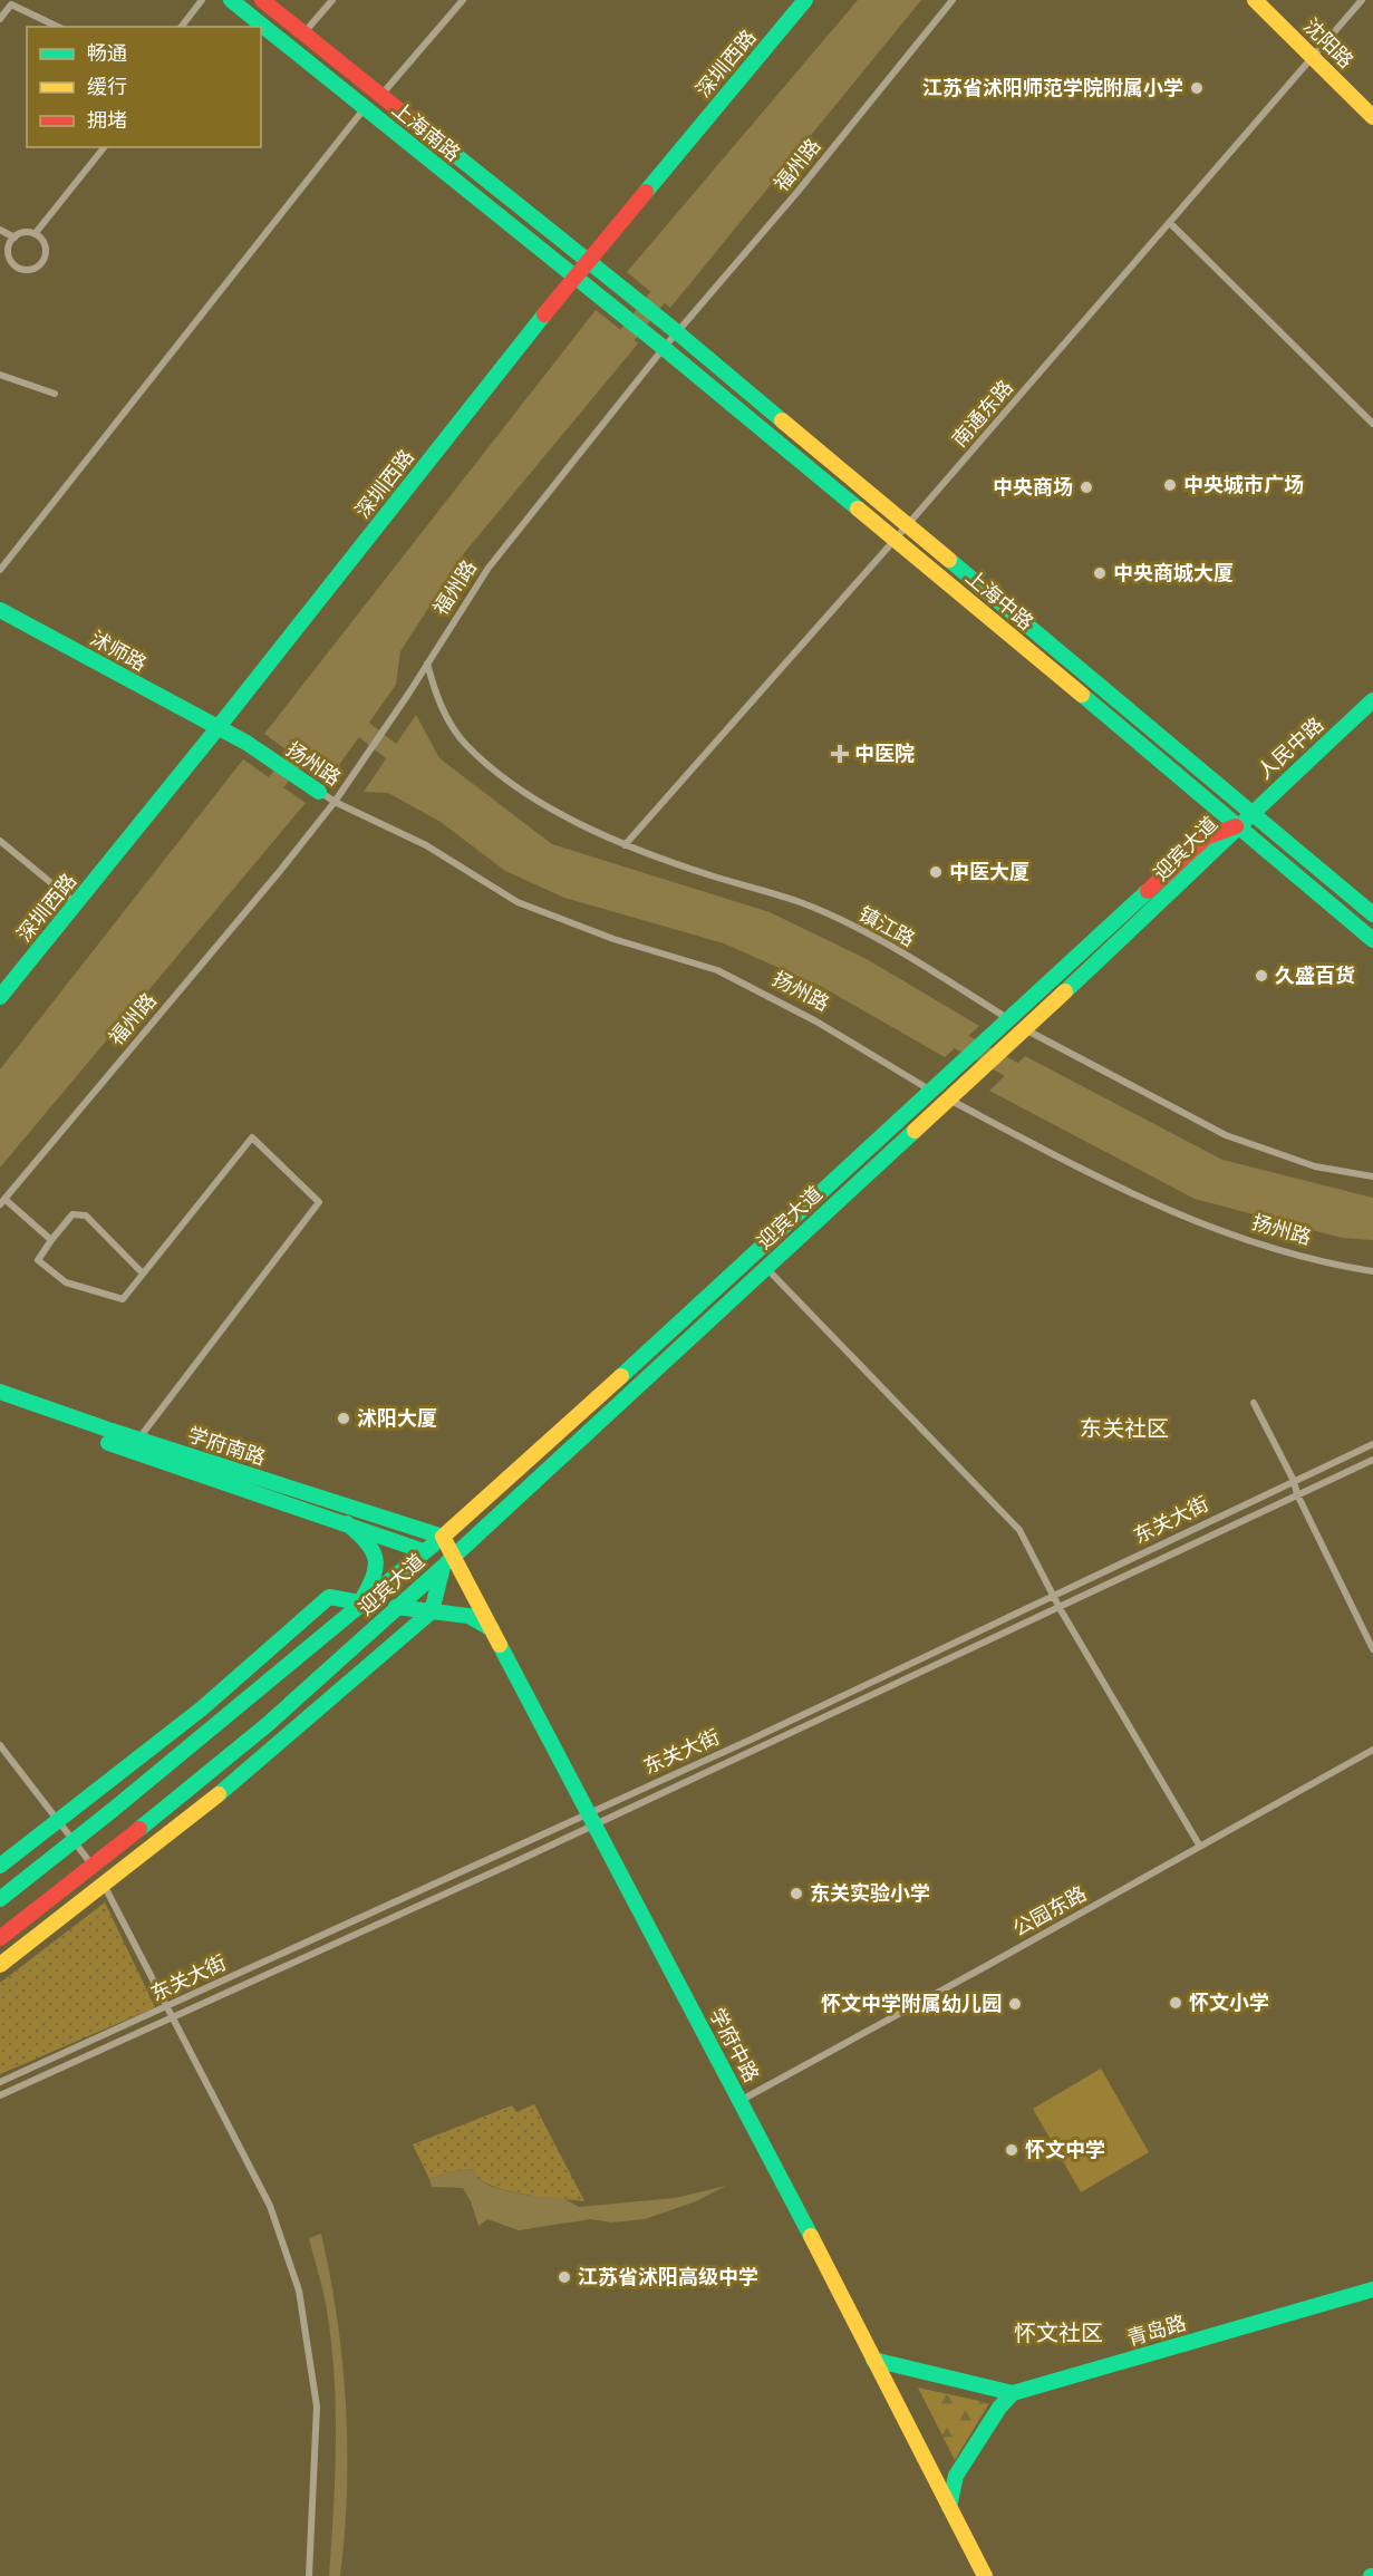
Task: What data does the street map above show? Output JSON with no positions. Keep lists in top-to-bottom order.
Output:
{
  "streets": {
    "main road": [
      "沈阳路",
      "深圳西路",
      "上海南路",
      "上海中路",
      "沭师路",
      "人民中路",
      "扬州路",
      "迎宾大道",
      "学府南路",
      "学府中路",
      "青岛路"
    ],
    "street": [
      "福州路",
      "南通东路",
      "镇江路",
      "东关大街",
      "公园东路"
    ]
  },
  "crossings": [
    ["沈阳路", "南通东路"],
    ["深圳西路", "上海南路"],
    ["深圳西路", "沭师路"],
    ["深圳西路", "扬州路"],
    ["上海南路", "上海中路"],
    ["福州路", "上海中路"],
    ["福州路", "扬州路"],
    ["福州路", "镇江路"],
    ["南通东路", "上海中路"],
    ["南通东路", "镇江路"],
    ["上海中路", "人民中路"],
    ["上海中路", "迎宾大道"],
    ["沭师路", "扬州路"],
    ["人民中路", "迎宾大道"],
    ["扬州路", "迎宾大道"],
    ["迎宾大道", "镇江路"],
    ["迎宾大道", "学府南路"],
    ["迎宾大道", "学府中路"],
    ["学府南路", "学府中路"],
    ["东关大街", "学府中路"],
    ["公园东路", "学府中路"],
    ["学府中路", "青岛路"]
  ],
  "districts": ["东关社区", "怀文社区"],
  "places": {
    "other": [
      "江苏省沭阳师范学院附属小学",
      "中央城市广场",
      "中央商场",
      "中央商城大厦",
      "中医大厦",
      "久盛百货",
      "沭阳大厦",
      "东关实验小学",
      "怀文小学",
      "怀文中学附属幼儿园",
      "怀文中学",
      "江苏省沭阳高级中学"
    ],
    "health": ["中医院"]
  },
  "legend": ["畅通", "缓行", "拥堵"]
}
